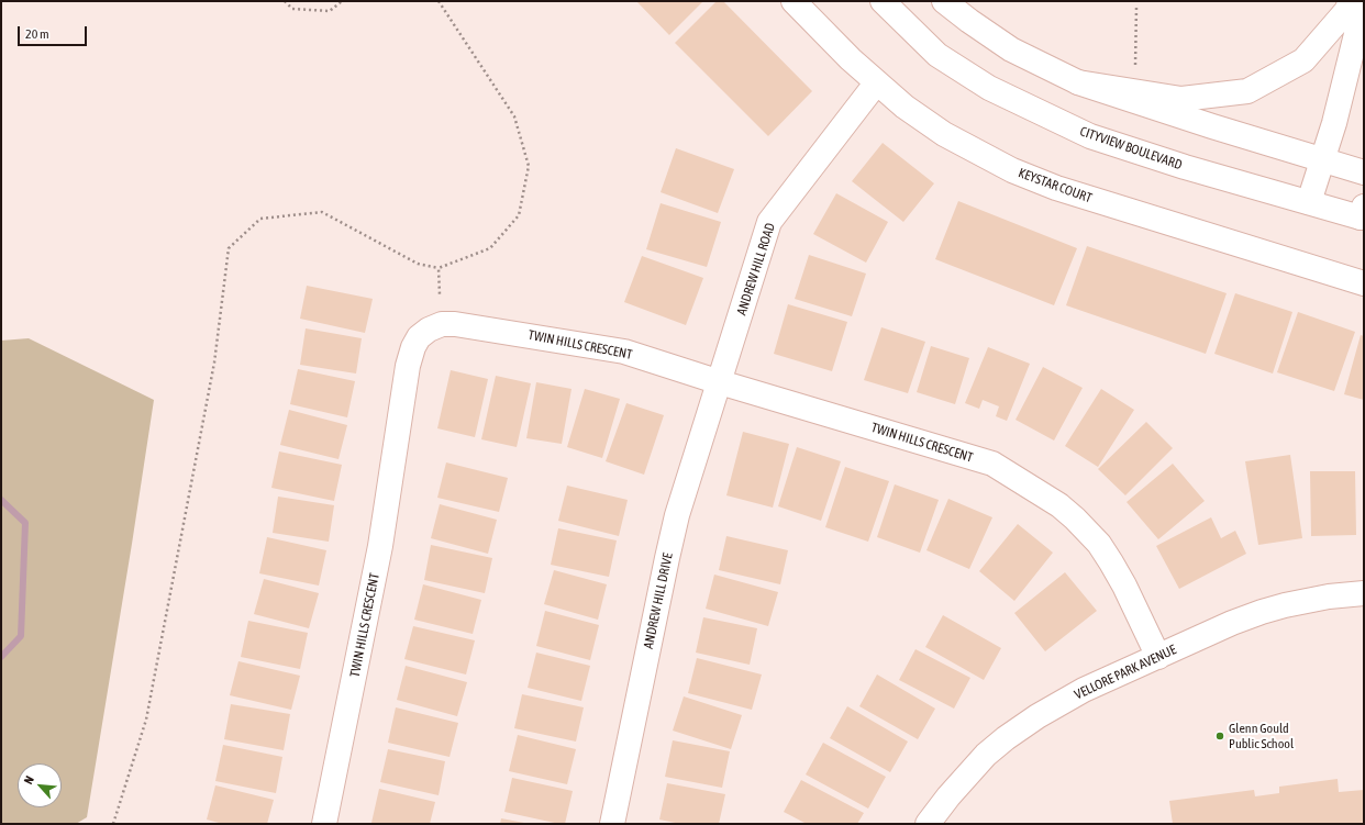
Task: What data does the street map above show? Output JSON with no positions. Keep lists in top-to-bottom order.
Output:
{
  "streets": {
    "main road": [
      "CITYVIEW BOULEVARD",
      "KEYSTAR COURT",
      "ANDREW HILL ROAD",
      "TWIN HILLS CRESCENT",
      "ANDREW HILL DRIVE",
      "VELLORE PARK AVENUE"
    ]
  },
  "crossings": [
    ["KEYSTAR COURT", "ANDREW HILL ROAD"],
    ["ANDREW HILL ROAD", "TWIN HILLS CRESCENT"],
    ["ANDREW HILL ROAD", "ANDREW HILL DRIVE"],
    ["TWIN HILLS CRESCENT", "ANDREW HILL DRIVE"],
    ["TWIN HILLS CRESCENT", "VELLORE PARK AVENUE"]
  ],
  "places": ["Glenn Gould Public School"],
  "scale_bar": "20 m",
  "north": "top left"
}
